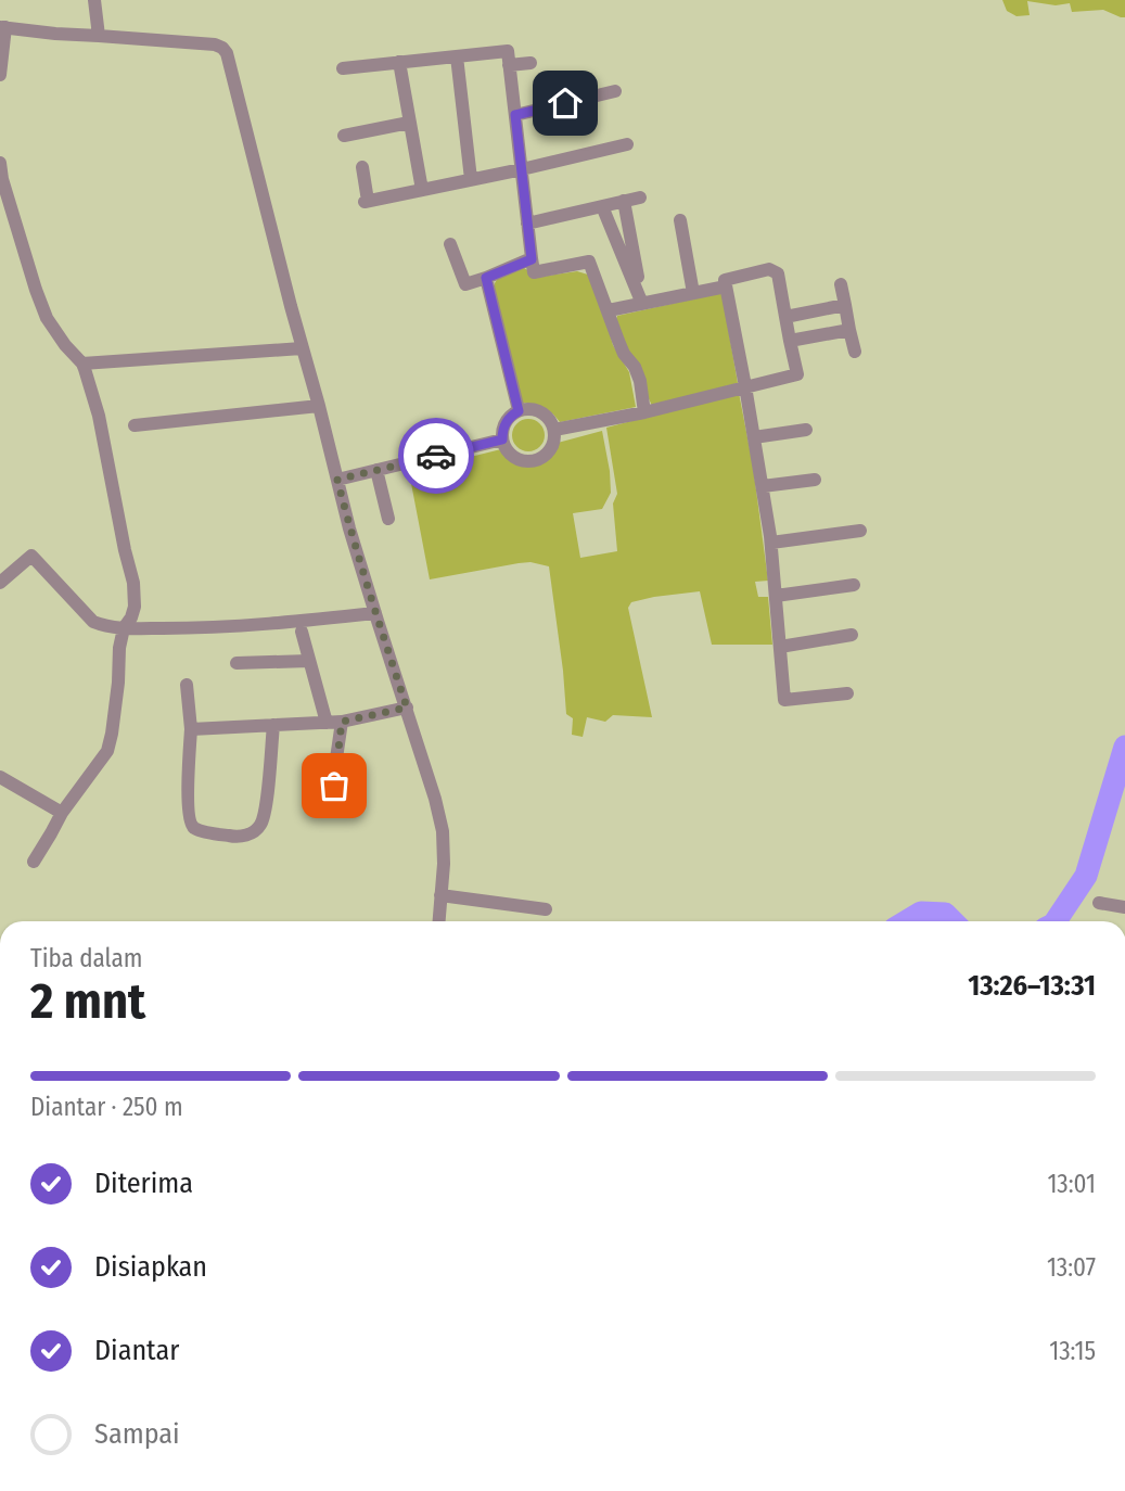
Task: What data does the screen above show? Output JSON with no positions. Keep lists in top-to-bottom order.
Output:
{
  "page": {
    "heading": ["2 mnt", "Tiba dalam", "13:26–13:31"],
    "bar": "Diantar · 250 m",
    "list": [
      ["Diterima", "13:01"],
      ["Disiapkan", "13:07"],
      ["Diantar", "13:15"],
      "Sampai"
    ]
  }
}
